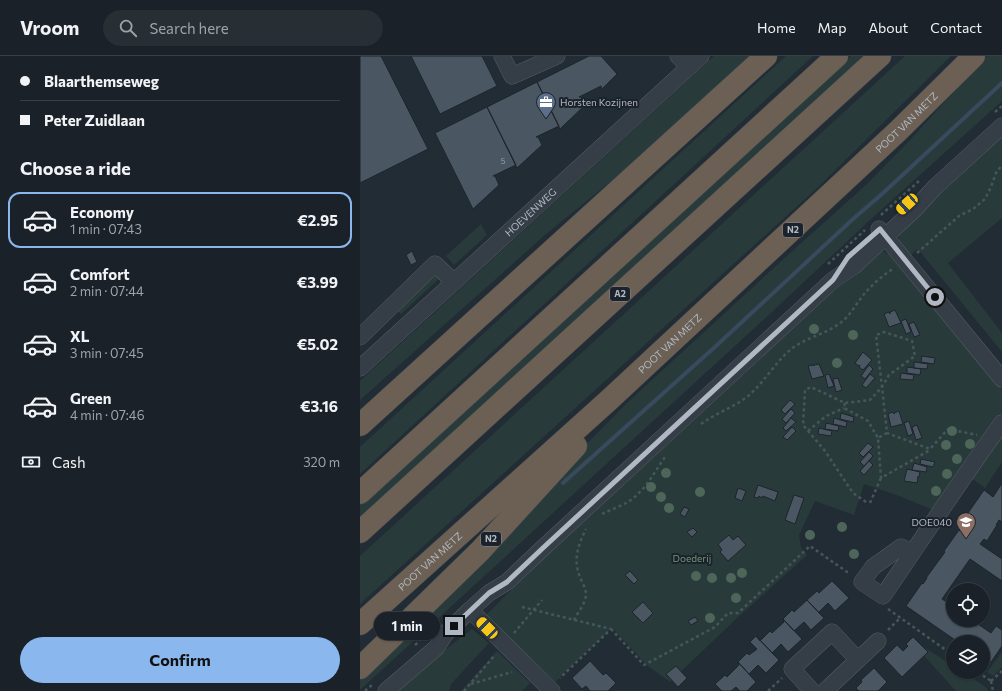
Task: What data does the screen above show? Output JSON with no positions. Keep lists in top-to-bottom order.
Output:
{
  "streets": {
    "highway": ["POOT VAN METZ", "N2", "A2"],
    "street": ["HOEVENWEG"]
  },
  "crossings": [
    ["POOT VAN METZ", "N2"]
  ],
  "parks": ["Doederij"],
  "places": {
    "office": ["Horsten Kozijnen"],
    "school or university": ["DOE040"]
  },
  "house_numbers": ["5"],
  "page": {
    "header": "Vroom",
    "search": "Search here",
    "nav": [
      "Home",
      "Map",
      "About",
      "Contact"
    ],
    "banner": ["Blaarthemseweg", "Peter Zuidlaan"],
    "heading": "Choose a ride",
    "list": [
      {
        "name": "Economy",
        "note": "1 min · 07:43",
        "value": "€2.95"
      },
      {
        "name": "Comfort",
        "note": "2 min · 07:44",
        "value": "€3.99"
      },
      {
        "name": "XL",
        "note": "3 min · 07:45",
        "value": "€5.02"
      },
      {
        "name": "Green",
        "note": "4 min · 07:46",
        "value": "€3.16"
      }
    ],
    "pay": ["Cash", "320 m"],
    "bubble": "1 min",
    "buttons": "Confirm"
  }
}
